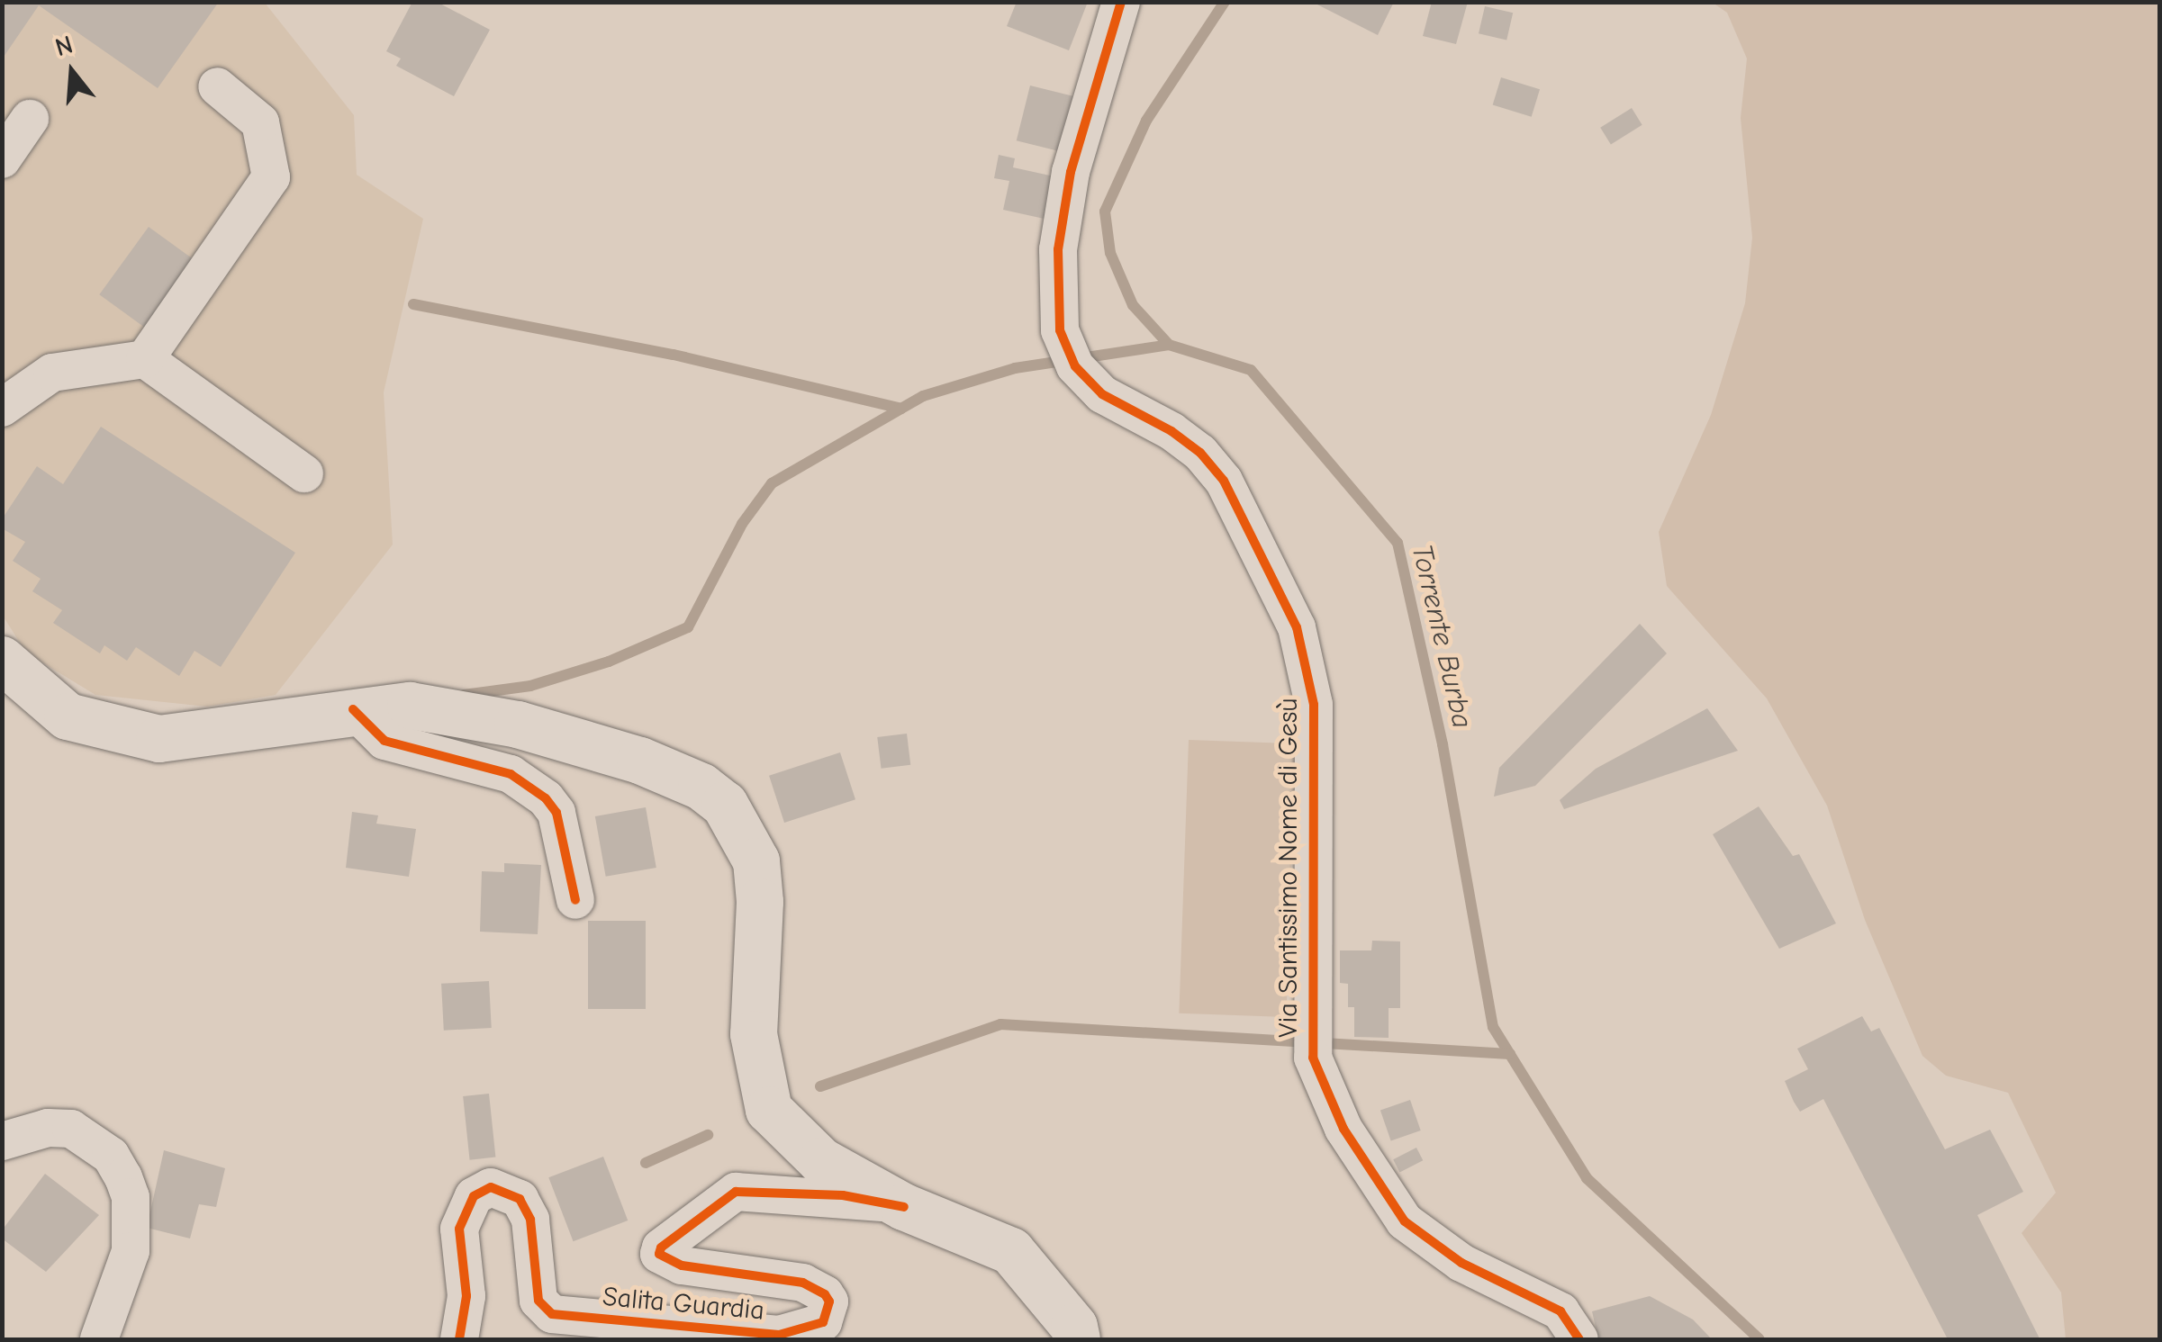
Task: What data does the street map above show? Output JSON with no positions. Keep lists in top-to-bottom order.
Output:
{
  "streets": {
    "street": ["Via Santissimo Nome di Gesù", "Salita Guardia"]
  },
  "water": ["Torrente Burba"],
  "north": "top"
}
